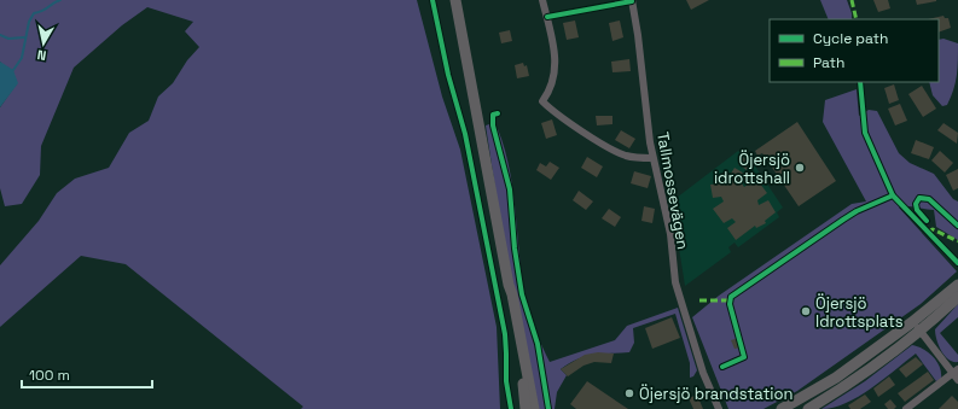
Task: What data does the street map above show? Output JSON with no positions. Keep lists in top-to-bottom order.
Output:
{
  "streets": {
    "street": ["Tallmossevägen"]
  },
  "places": ["Öjersjö idrottshall", "Öjersjö Idrottsplats", "Öjersjö brandstation"],
  "legend": ["Cycle path", "Path"],
  "scale_bar": "100 m",
  "north": "bottom"
}
